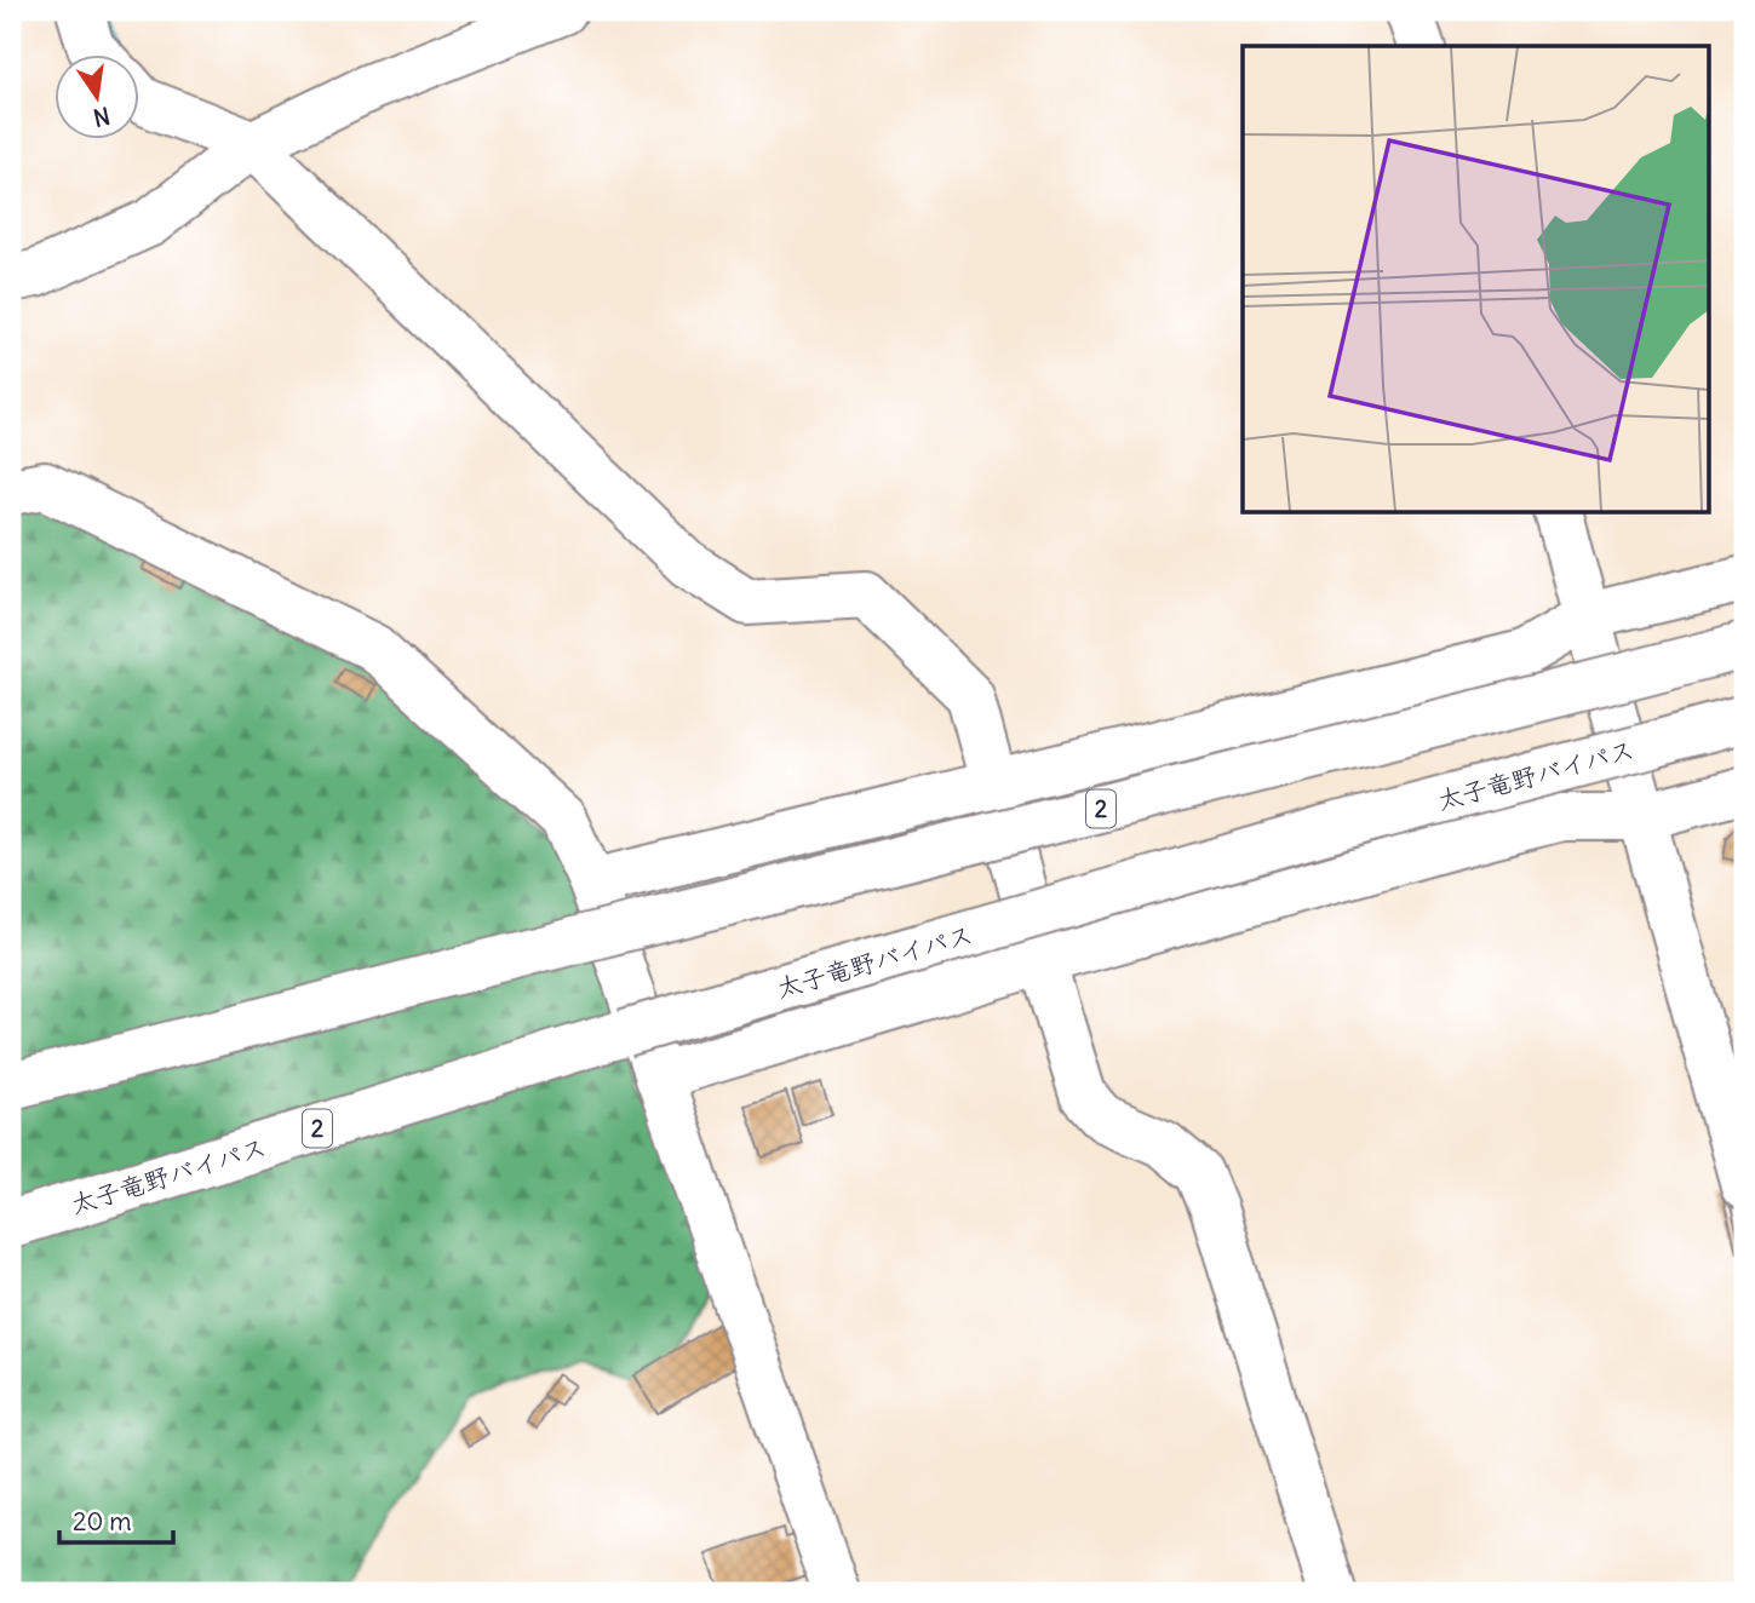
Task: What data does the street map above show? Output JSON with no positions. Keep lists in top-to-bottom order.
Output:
{
  "streets": {
    "main road": ["太子竜野バイパス", "2"]
  },
  "scale_bar": "20 m",
  "north": "bottom"
}
